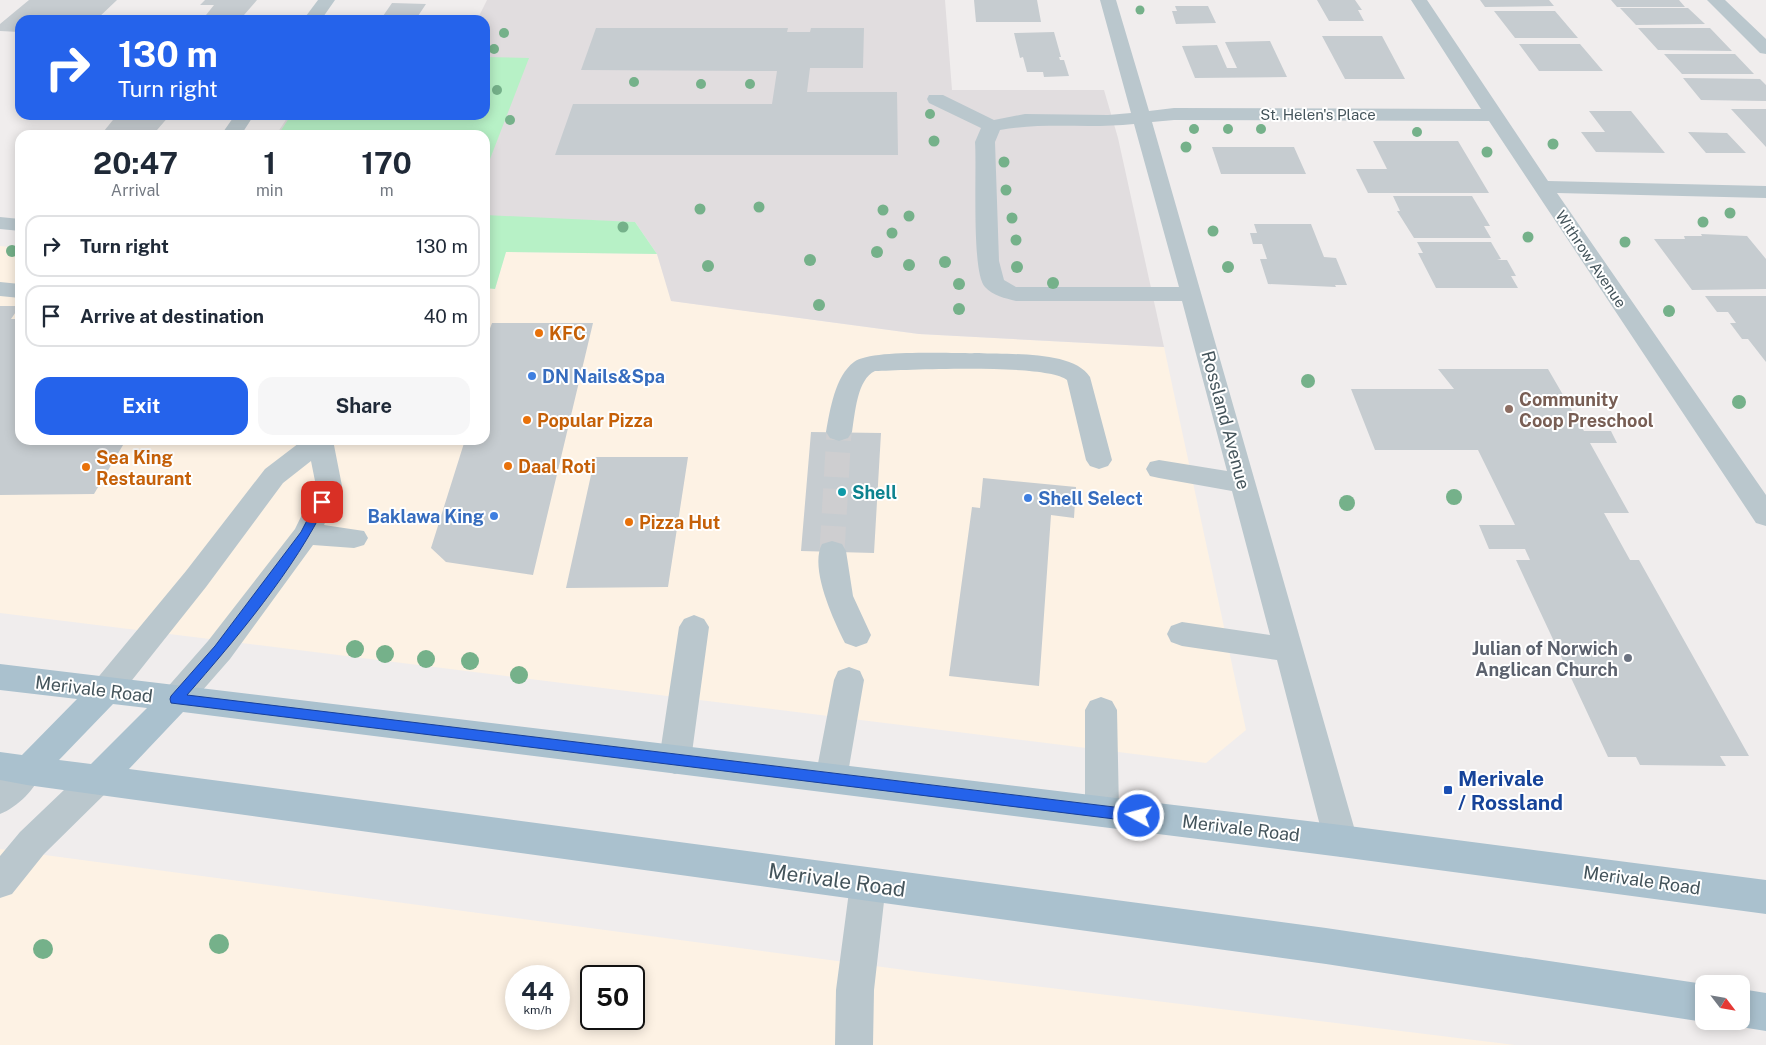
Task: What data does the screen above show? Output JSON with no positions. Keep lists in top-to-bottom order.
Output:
{
  "streets": {
    "main road": ["Merivale Road"],
    "street": ["St. Helen's Place", "Withrow Avenue", "Rossland Avenue"]
  },
  "crossings": [
    ["St. Helen's Place", "Withrow Avenue"],
    ["St. Helen's Place", "Rossland Avenue"],
    ["Rossland Avenue", "Merivale Road"]
  ],
  "places": {
    "other": [
      "KFC",
      "DN Nails&Spa",
      "Community Coop Preschool",
      "Popular Pizza",
      "Daal Roti",
      "Sea King Restaurant",
      "Shell",
      "Shell Select",
      "Baklawa King",
      "Pizza Hut",
      "Julian of Norwich Anglican Church"
    ],
    "transit": ["Merivale / Rossland"]
  },
  "north": "bottom right",
  "page": {
    "turn": ["130 m", "Turn right"],
    "eta": [
      "20:47",
      "Arrival",
      "1",
      "min",
      "170",
      "m"
    ],
    "list": [
      {
        "name": "Turn right",
        "value": "130 m"
      },
      {
        "name": "Arrive at destination",
        "value": "40 m"
      }
    ],
    "buttons": ["Exit", "Share"],
    "speed": "44 km/h",
    "limit": "50"
  }
}
